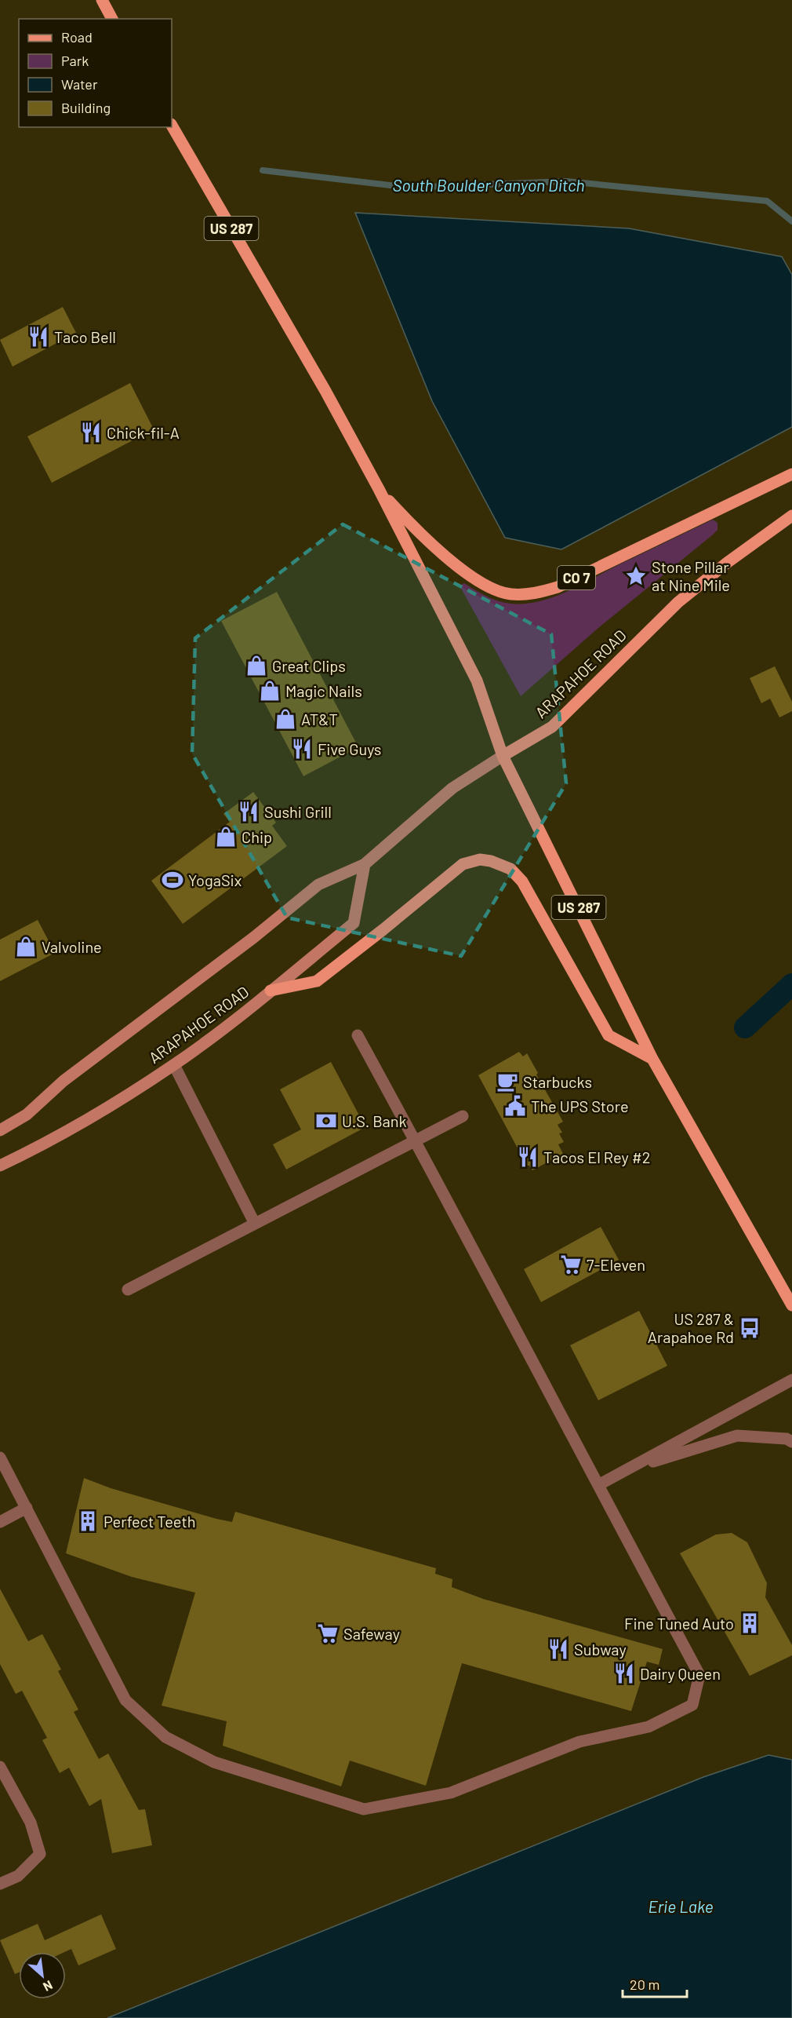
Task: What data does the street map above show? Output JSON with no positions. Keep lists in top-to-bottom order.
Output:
{
  "streets": {
    "main road": ["US 287", "CO 7", "ARAPAHOE ROAD"]
  },
  "crossings": [
    ["US 287", "CO 7"],
    ["US 287", "ARAPAHOE ROAD"]
  ],
  "water": ["South Boulder Canyon Ditch", "Erie Lake"],
  "places": {
    "restaurant": [
      "Taco Bell",
      "Chick-fil-A",
      "Five Guys",
      "Sushi Grill",
      "Tacos El Rey #2",
      "Subway",
      "Dairy Queen"
    ],
    "place": ["Stone Pillar at Nine Mile"],
    "shop": [
      "Great Clips",
      "Magic Nails",
      "AT&T",
      "Chip",
      "Valvoline"
    ],
    "sports": ["YogaSix"],
    "cafe": ["Starbucks"],
    "public building": ["The UPS Store"],
    "bank": ["U.S. Bank"],
    "supermarket": ["7-Eleven", "Safeway"],
    "bus stop": ["US 287 & Arapahoe Rd"],
    "building": ["Perfect Teeth", "Fine Tuned Auto"]
  },
  "legend": [
    "Road",
    "Park",
    "Water",
    "Building"
  ],
  "scale_bar": "20 m",
  "north": "bottom right"
}
